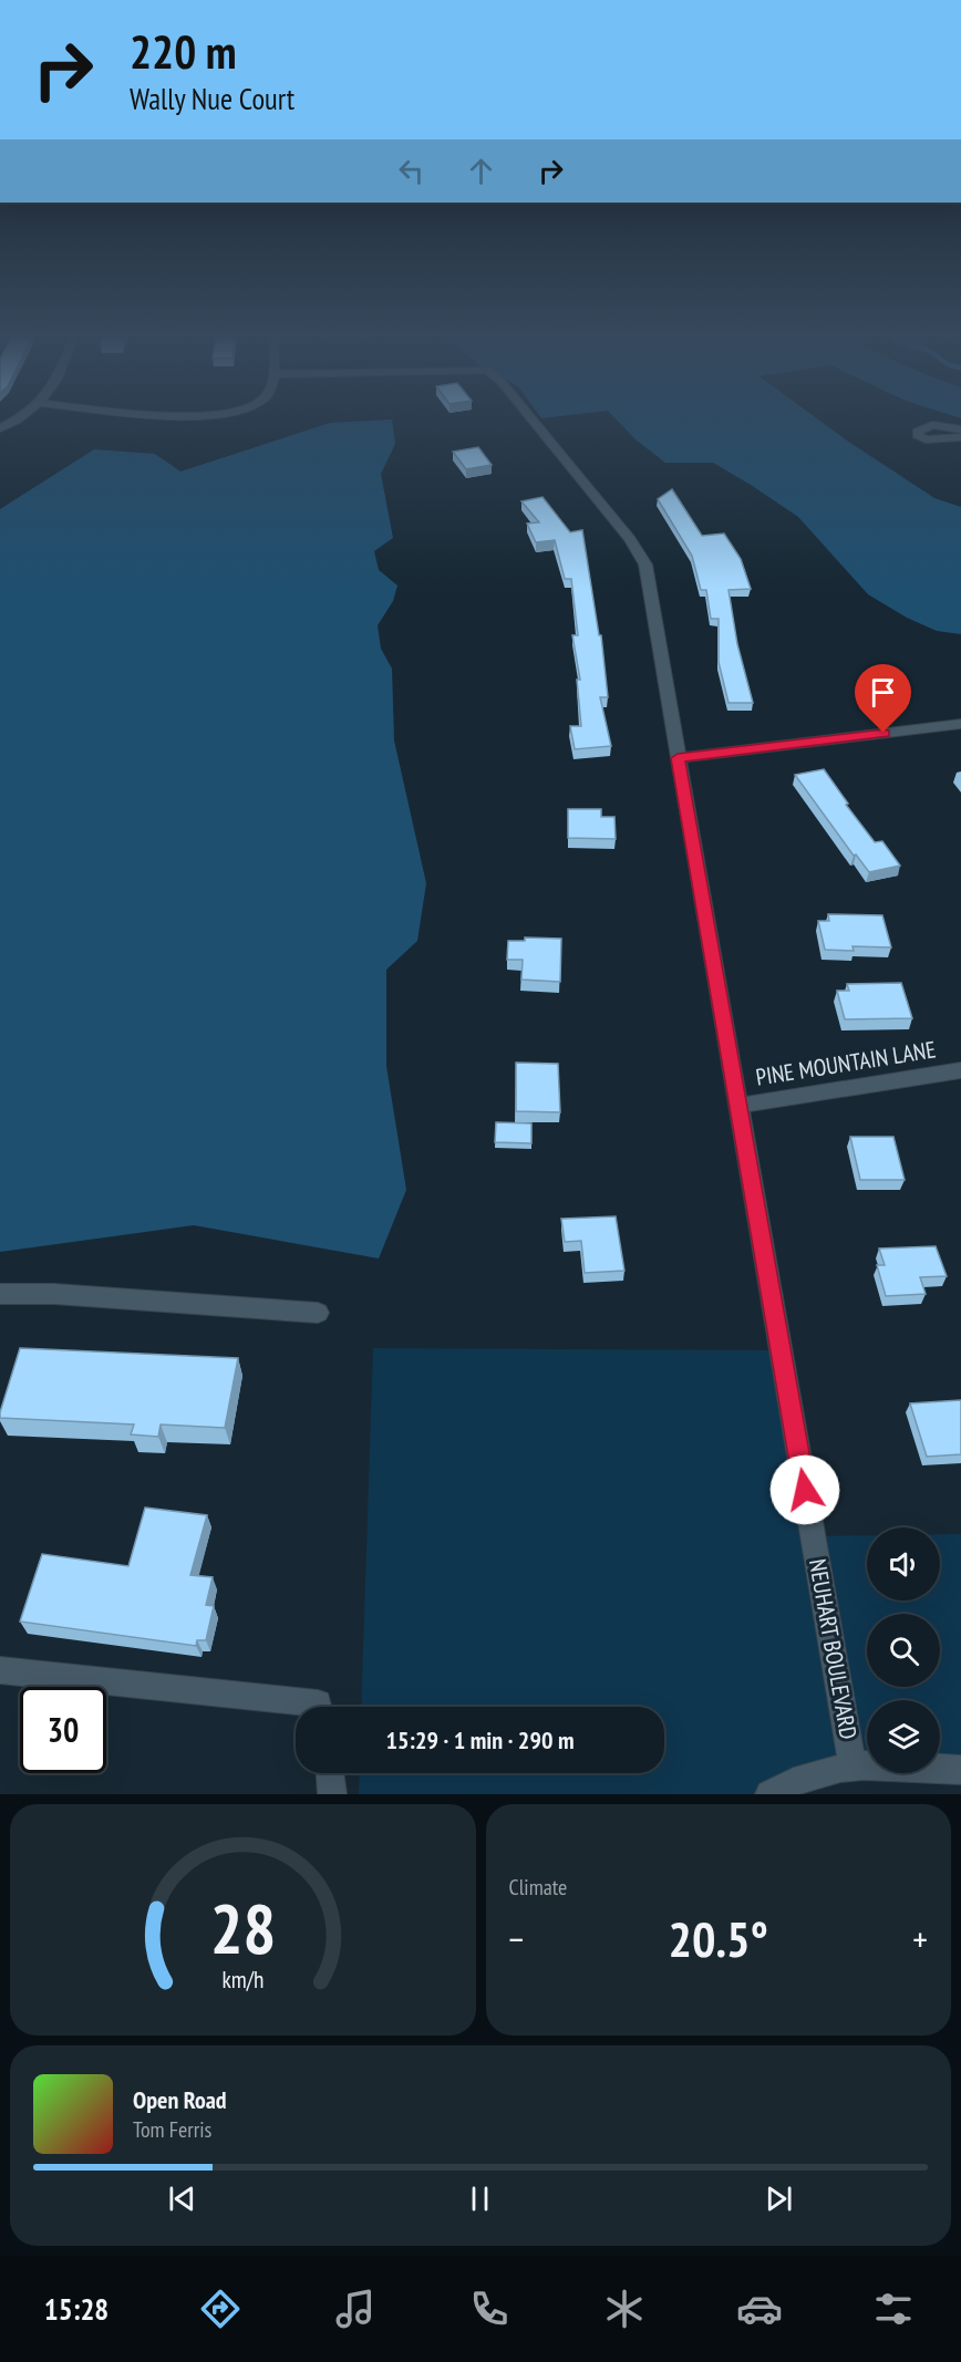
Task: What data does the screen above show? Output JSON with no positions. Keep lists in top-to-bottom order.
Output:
{
  "streets": {
    "street": ["PINE MOUNTAIN LANE", "NEUHART BOULEVARD"]
  },
  "crossings": [
    ["PINE MOUNTAIN LANE", "NEUHART BOULEVARD"]
  ],
  "page": {
    "turn": ["220 m", "Wally Nue Court"],
    "limit": "30",
    "trip": "15:29 · 1 min · 290 m",
    "tile": "Climate",
    "heat": ["−", "20.5°", "+"],
    "song": ["Open Road", "Tom Ferris"],
    "tabs": "15:28",
    "gauge": ["28", "km/h"]
  }
}
